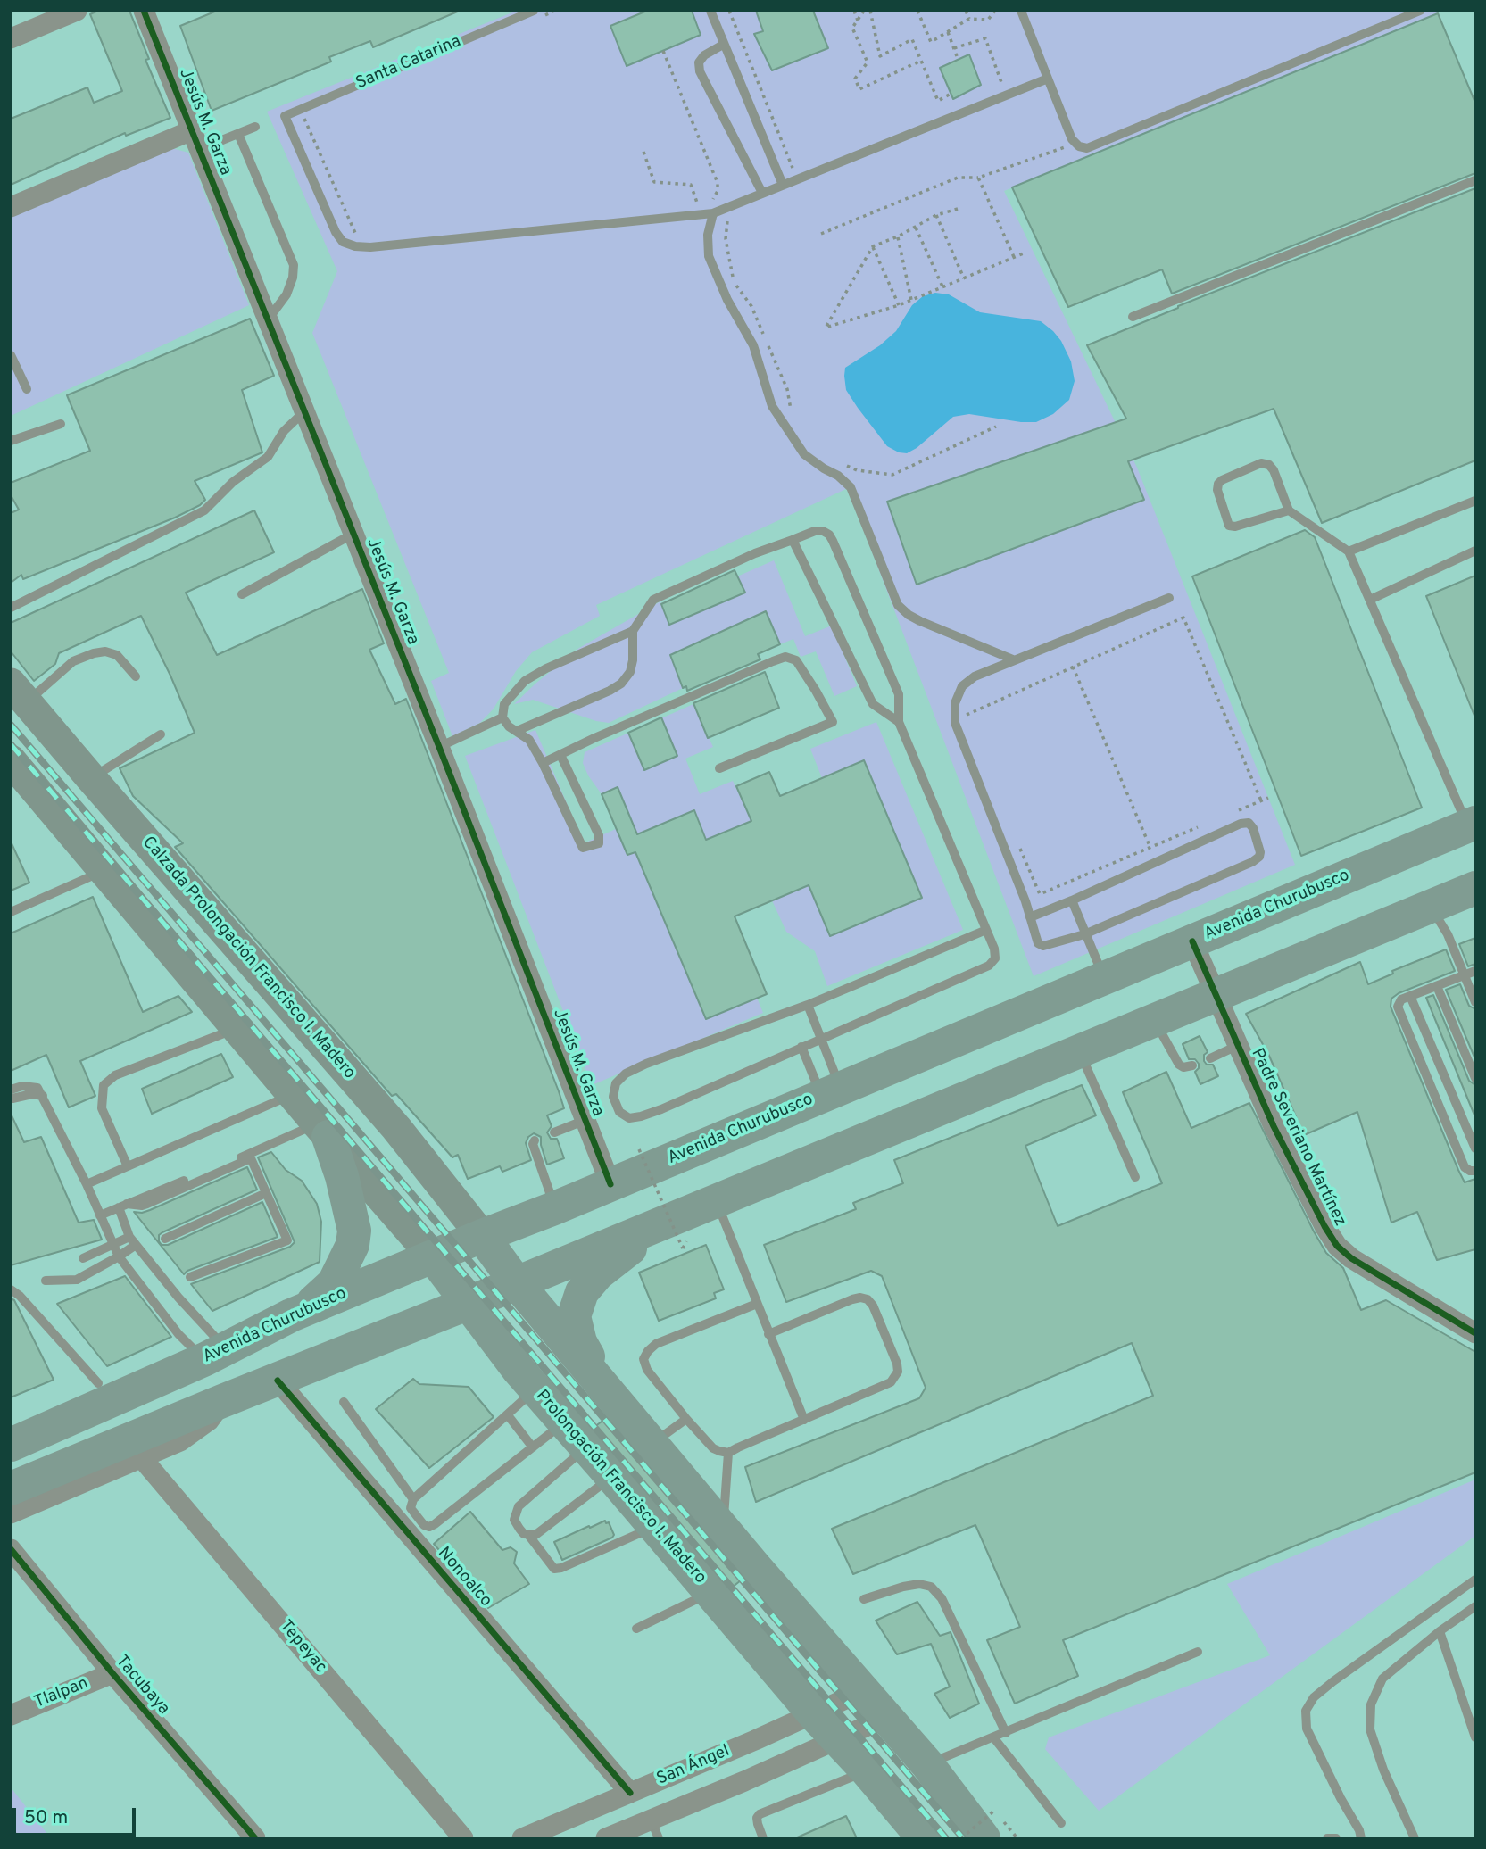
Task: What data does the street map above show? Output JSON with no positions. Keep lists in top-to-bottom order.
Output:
{
  "streets": {
    "highway": ["Avenida Churubusco", "Prolongación Francisco I. Madero"],
    "main road": ["Calzada Prolongación Francisco I. Madero"],
    "street": [
      "Jesús M. Garza",
      "Padre Severiano Martínez",
      "Nonoalco",
      "Tepeyac",
      "Tacubaya",
      "Tlalpan",
      "San Ángel"
    ],
    "lane": ["Santa Catarina"]
  },
  "crossings": [
    ["Jesús M. Garza", "Avenida Churubusco"],
    ["Avenida Churubusco", "Calzada Prolongación Francisco I. Madero"],
    ["Avenida Churubusco", "Padre Severiano Martínez"],
    ["Avenida Churubusco", "Prolongación Francisco I. Madero"],
    ["Prolongación Francisco I. Madero", "San Ángel"],
    ["Nonoalco", "San Ángel"],
    ["Tacubaya", "Tlalpan"]
  ],
  "scale_bar": "50 m"
}
